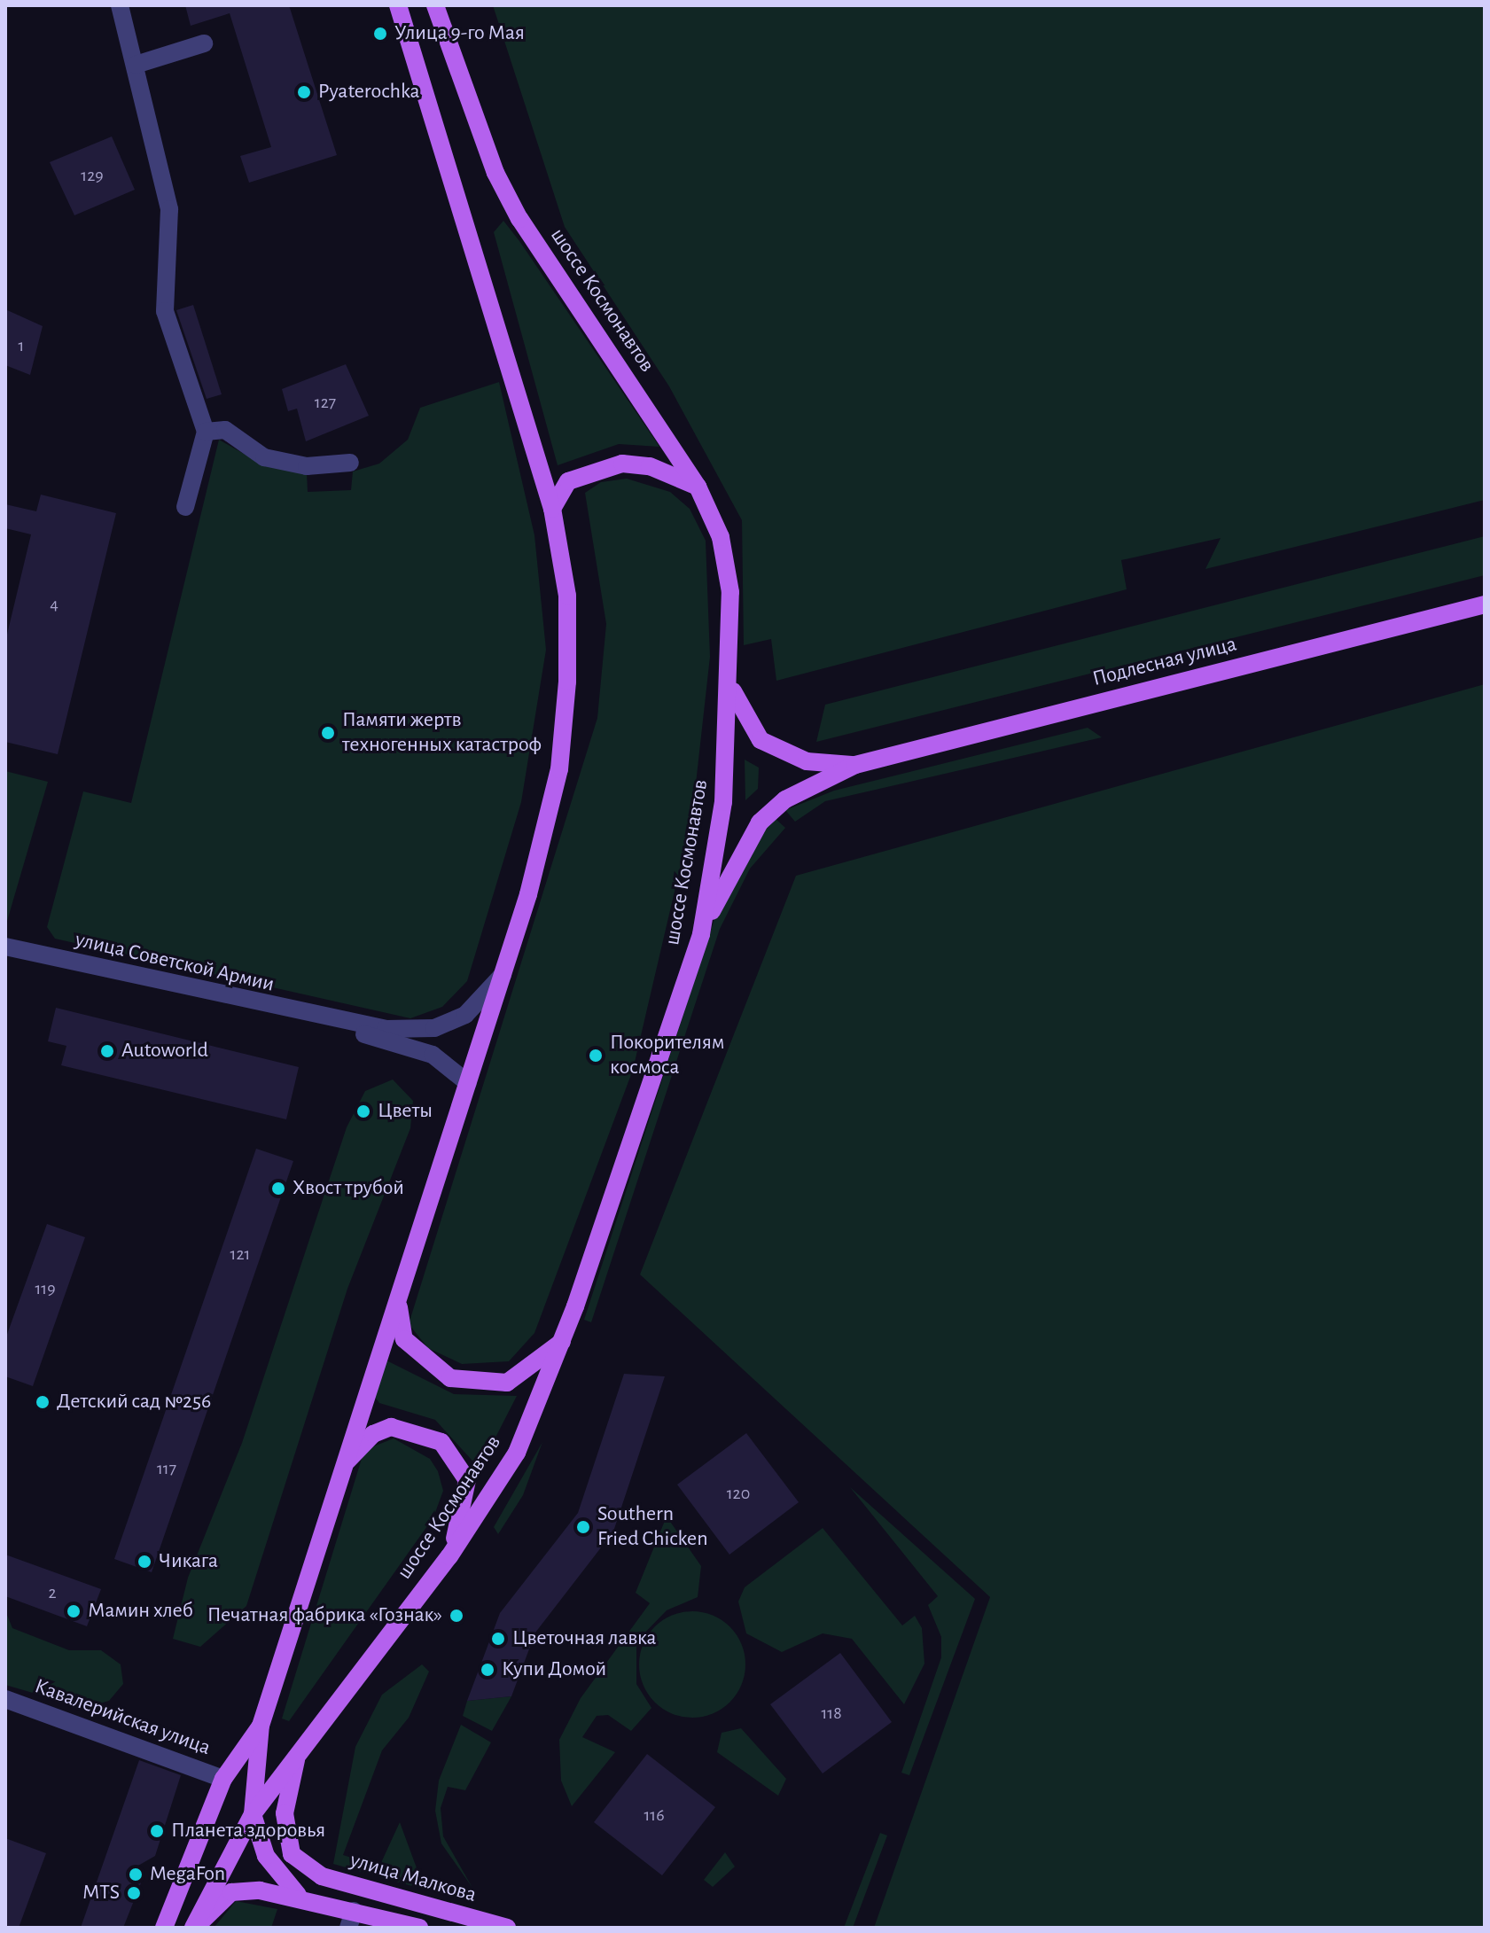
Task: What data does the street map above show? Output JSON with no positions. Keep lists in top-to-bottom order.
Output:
{
  "streets": {
    "main road": ["шоссе Космонавтов", "Подлесная улица", "улица Малкова"],
    "street": ["улица Советской Армии", "Кавалерийская улица"]
  },
  "crossings": [
    ["шоссе Космонавтов", "улица Советской Армии"],
    ["шоссе Космонавтов", "Кавалерийская улица"],
    ["шоссе Космонавтов", "улица Малкова"]
  ],
  "places": [
    "Улица 9-го Мая",
    "Pyaterochka",
    "Памяти жертв техногенных катастроф",
    "Autoworld",
    "Покорителям космоса",
    "Цветы",
    "Хвост трубой",
    "Детский сад №256",
    "Southern Fried Chicken",
    "Чикага",
    "Мамин хлеб",
    "Печатная фабрика «Гознак»",
    "Цветочная лавка",
    "Купи Домой",
    "Планета здоровья",
    "MegaFon",
    "MTS"
  ],
  "house_numbers": [
    "129",
    "1",
    "127",
    "4",
    "121",
    "119",
    "117",
    "120",
    "2",
    "118",
    "116"
  ]
}
